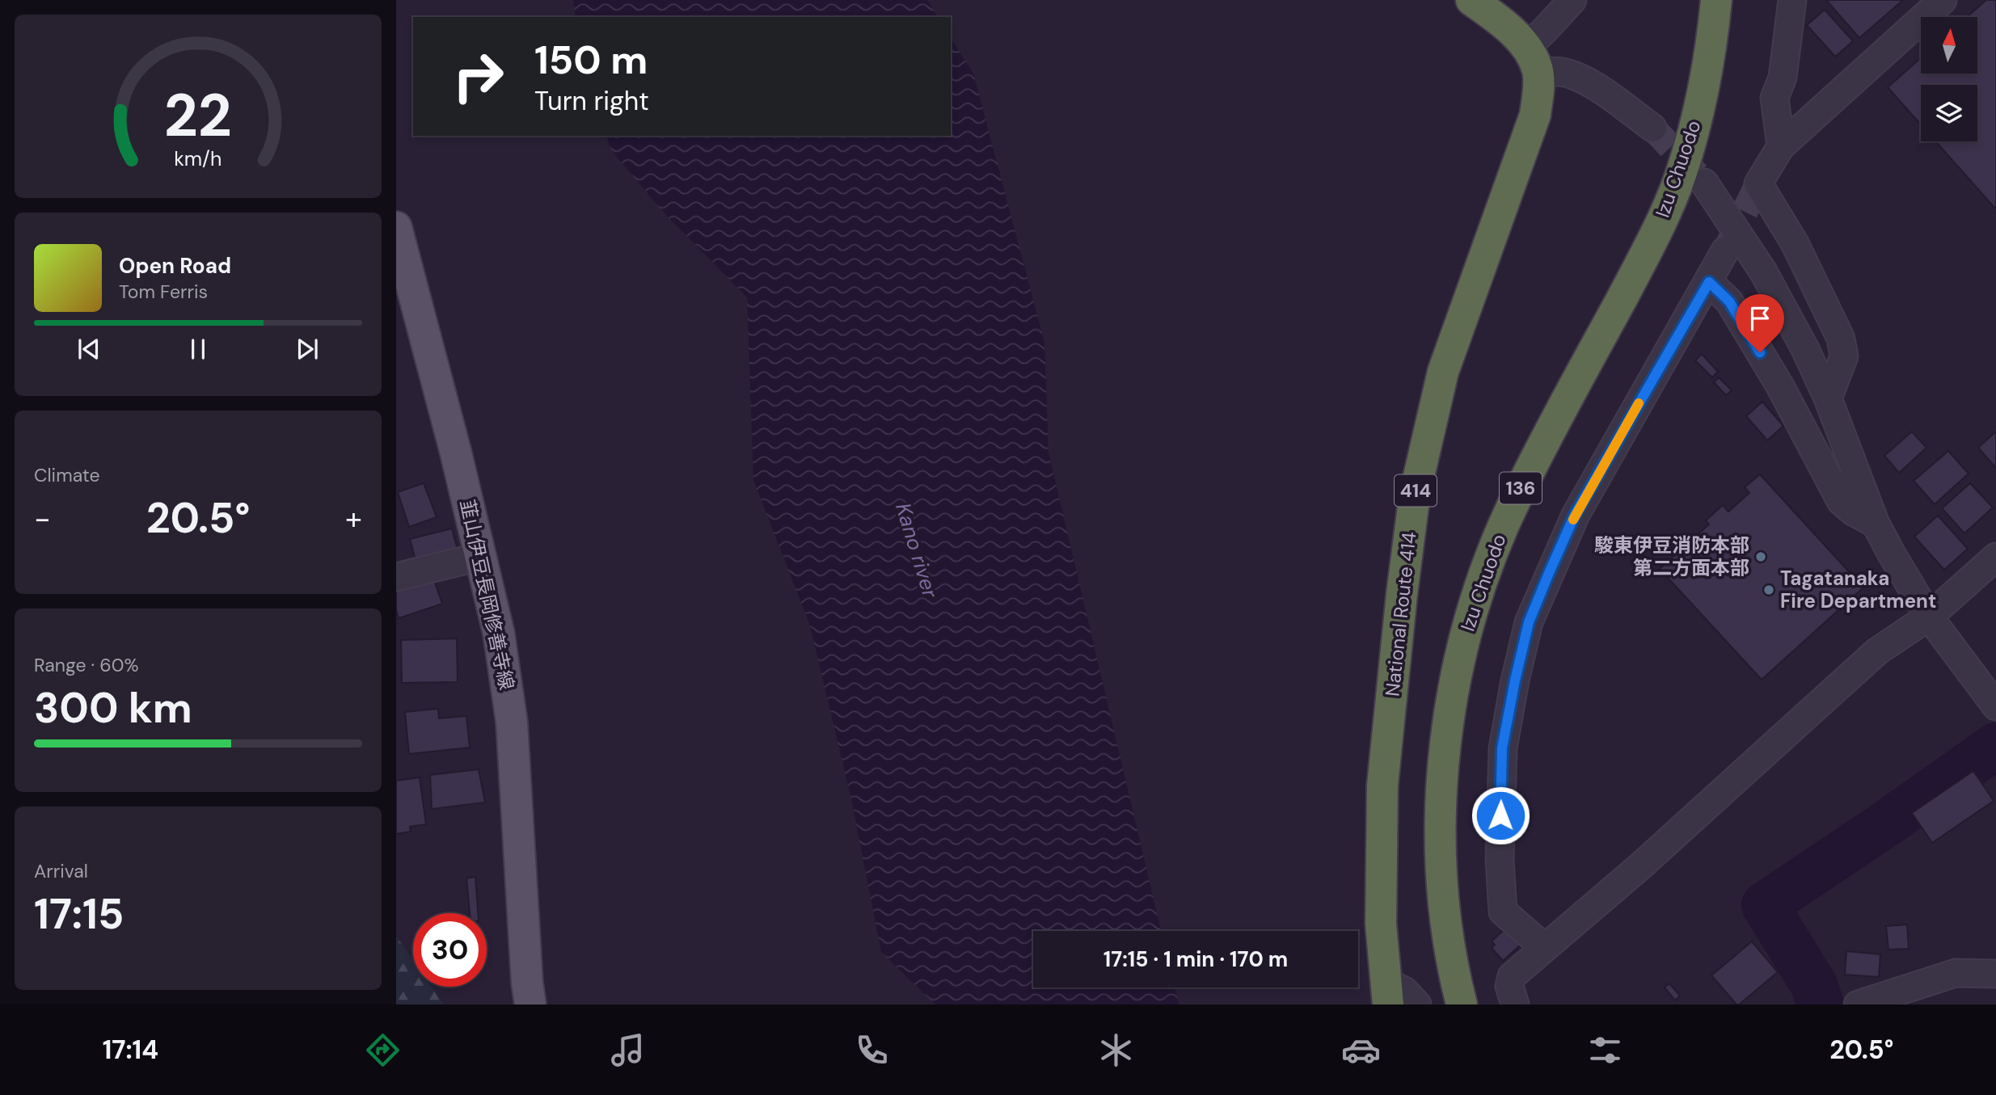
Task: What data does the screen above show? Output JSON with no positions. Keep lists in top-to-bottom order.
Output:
{
  "streets": {
    "highway": [
      "Izu Chuodo",
      "136",
      "414",
      "National Route 414"
    ],
    "main road": ["韮山伊豆長岡修善寺線"]
  },
  "water": ["Kano river"],
  "places": ["駿東伊豆消防本部 第二方面本部", "Tagatanaka Fire Department"],
  "north": "top",
  "page": {
    "turn": ["150 m", "Turn right"],
    "song": ["Open Road", "Tom Ferris"],
    "tile": [
      "Climate",
      ["Range · 60%", "300 km"],
      ["Arrival", "17:15"]
    ],
    "heat": ["−", "20.5°", "+"],
    "limit": "30",
    "trip": "17:15 · 1 min · 170 m",
    "tabs": ["17:14", "20.5°"],
    "gauge": ["22", "km/h"]
  }
}
